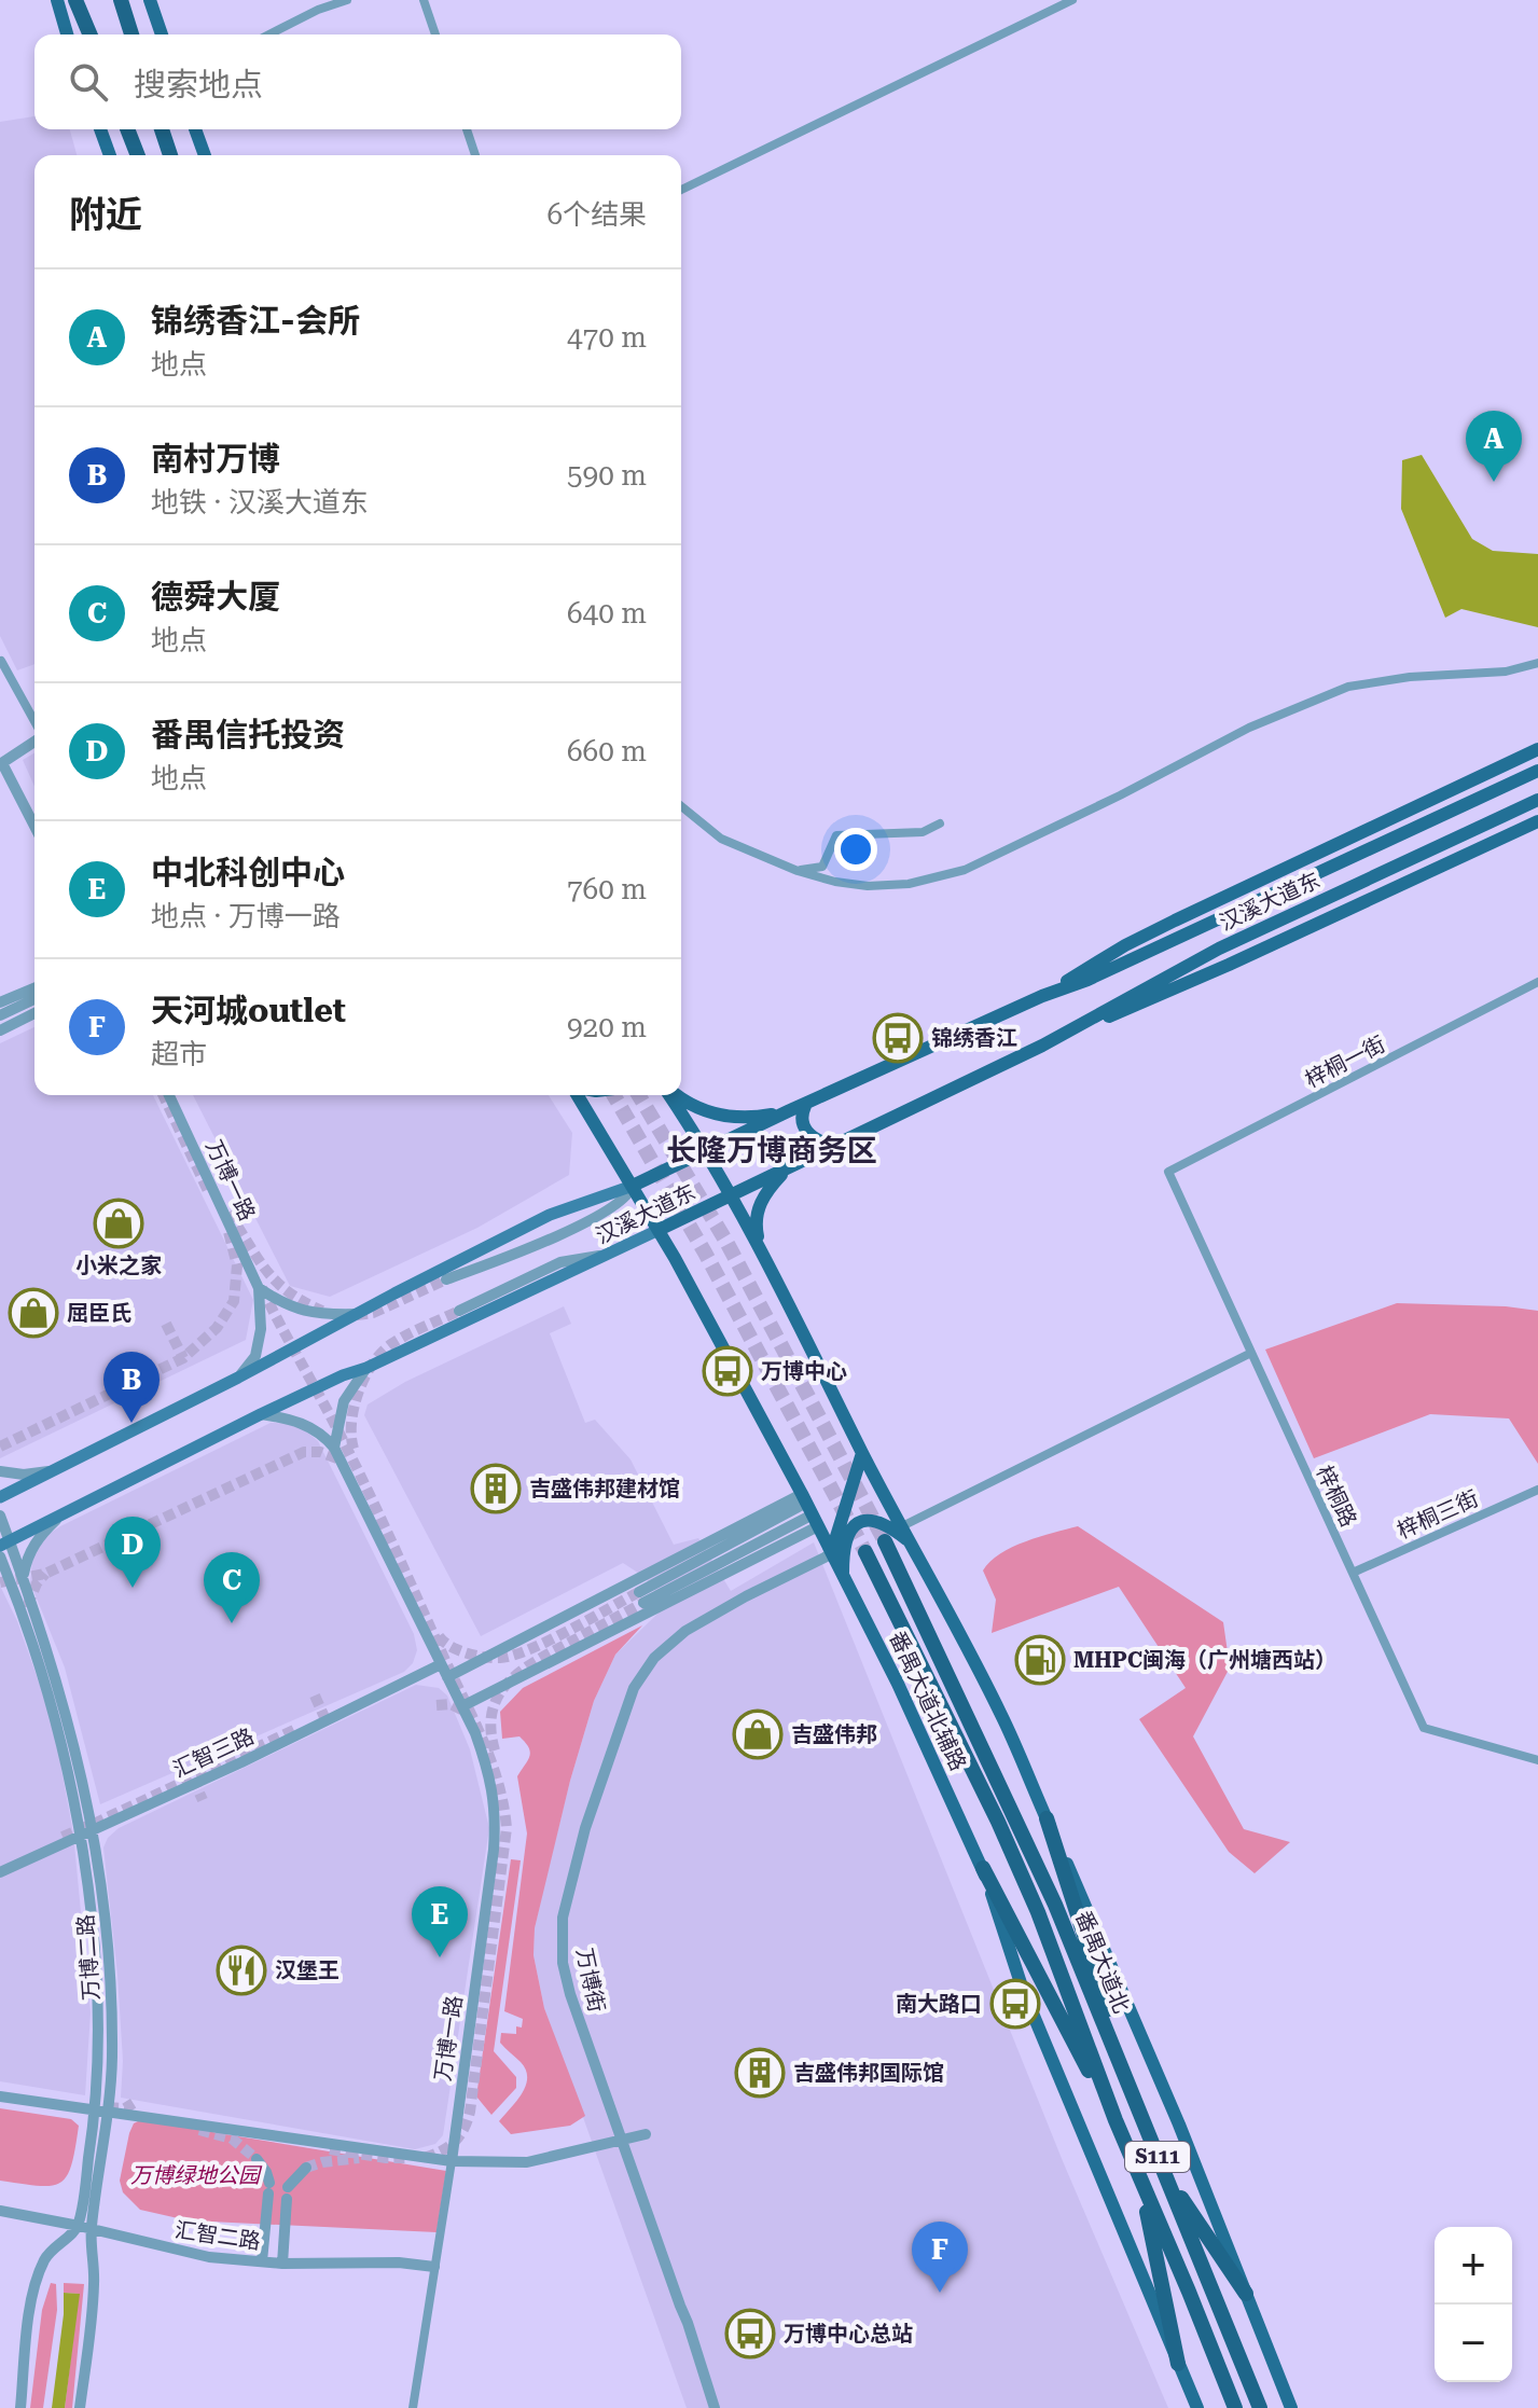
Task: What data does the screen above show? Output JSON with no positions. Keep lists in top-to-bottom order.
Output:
{
  "streets": {
    "highway": ["番禺大道北", "S111"],
    "main road": ["汉溪大道东", "番禺大道北辅路"],
    "street": [
      "梓桐一街",
      "万博一路",
      "梓桐路",
      "梓桐三街",
      "汇智三路",
      "万博二路",
      "万博街",
      "汇智二路"
    ]
  },
  "crossings": [
    ["汉溪大道东", "番禺大道北辅路"],
    ["汉溪大道东", "万博二路"],
    ["梓桐一街", "梓桐路"],
    ["万博一路", "汇智三路"],
    ["万博一路", "汇智二路"],
    ["梓桐路", "梓桐三街"],
    ["番禺大道北辅路", "万博街"],
    ["汇智三路", "万博二路"],
    ["万博二路", "汇智二路"]
  ],
  "districts": ["长隆万博商务区"],
  "parks": ["万博绿地公园"],
  "places": {
    "bus stop": [
      "锦绣香江",
      "万博中心",
      "南大路口",
      "万博中心总站"
    ],
    "shop": ["小米之家", "屈臣氏", "吉盛伟邦"],
    "building": ["吉盛伟邦建材馆", "吉盛伟邦国际馆"],
    "fuel station": ["MHPC闽海（广州塘西站）"],
    "restaurant": ["汉堡王"]
  },
  "page": {
    "search": "搜索地点",
    "heading": ["附近", "6个结果"],
    "list": [
      {
        "mark": "A",
        "name": "锦绣香江-会所",
        "note": "地点",
        "value": "470 m"
      },
      {
        "mark": "B",
        "name": "南村万博",
        "note": "地铁 · 汉溪大道东",
        "value": "590 m"
      },
      {
        "mark": "C",
        "name": "德舜大厦",
        "note": "地点",
        "value": "640 m"
      },
      {
        "mark": "D",
        "name": "番禺信托投资",
        "note": "地点",
        "value": "660 m"
      },
      {
        "mark": "E",
        "name": "中北科创中心",
        "note": "地点 · 万博一路",
        "value": "760 m"
      },
      {
        "mark": "F",
        "name": "天河城outlet",
        "note": "超市",
        "value": "920 m"
      }
    ],
    "pins": [
      "A",
      "B",
      "D",
      "C",
      "E",
      "F"
    ],
    "map_buttons": ["+", "−"]
  }
}
